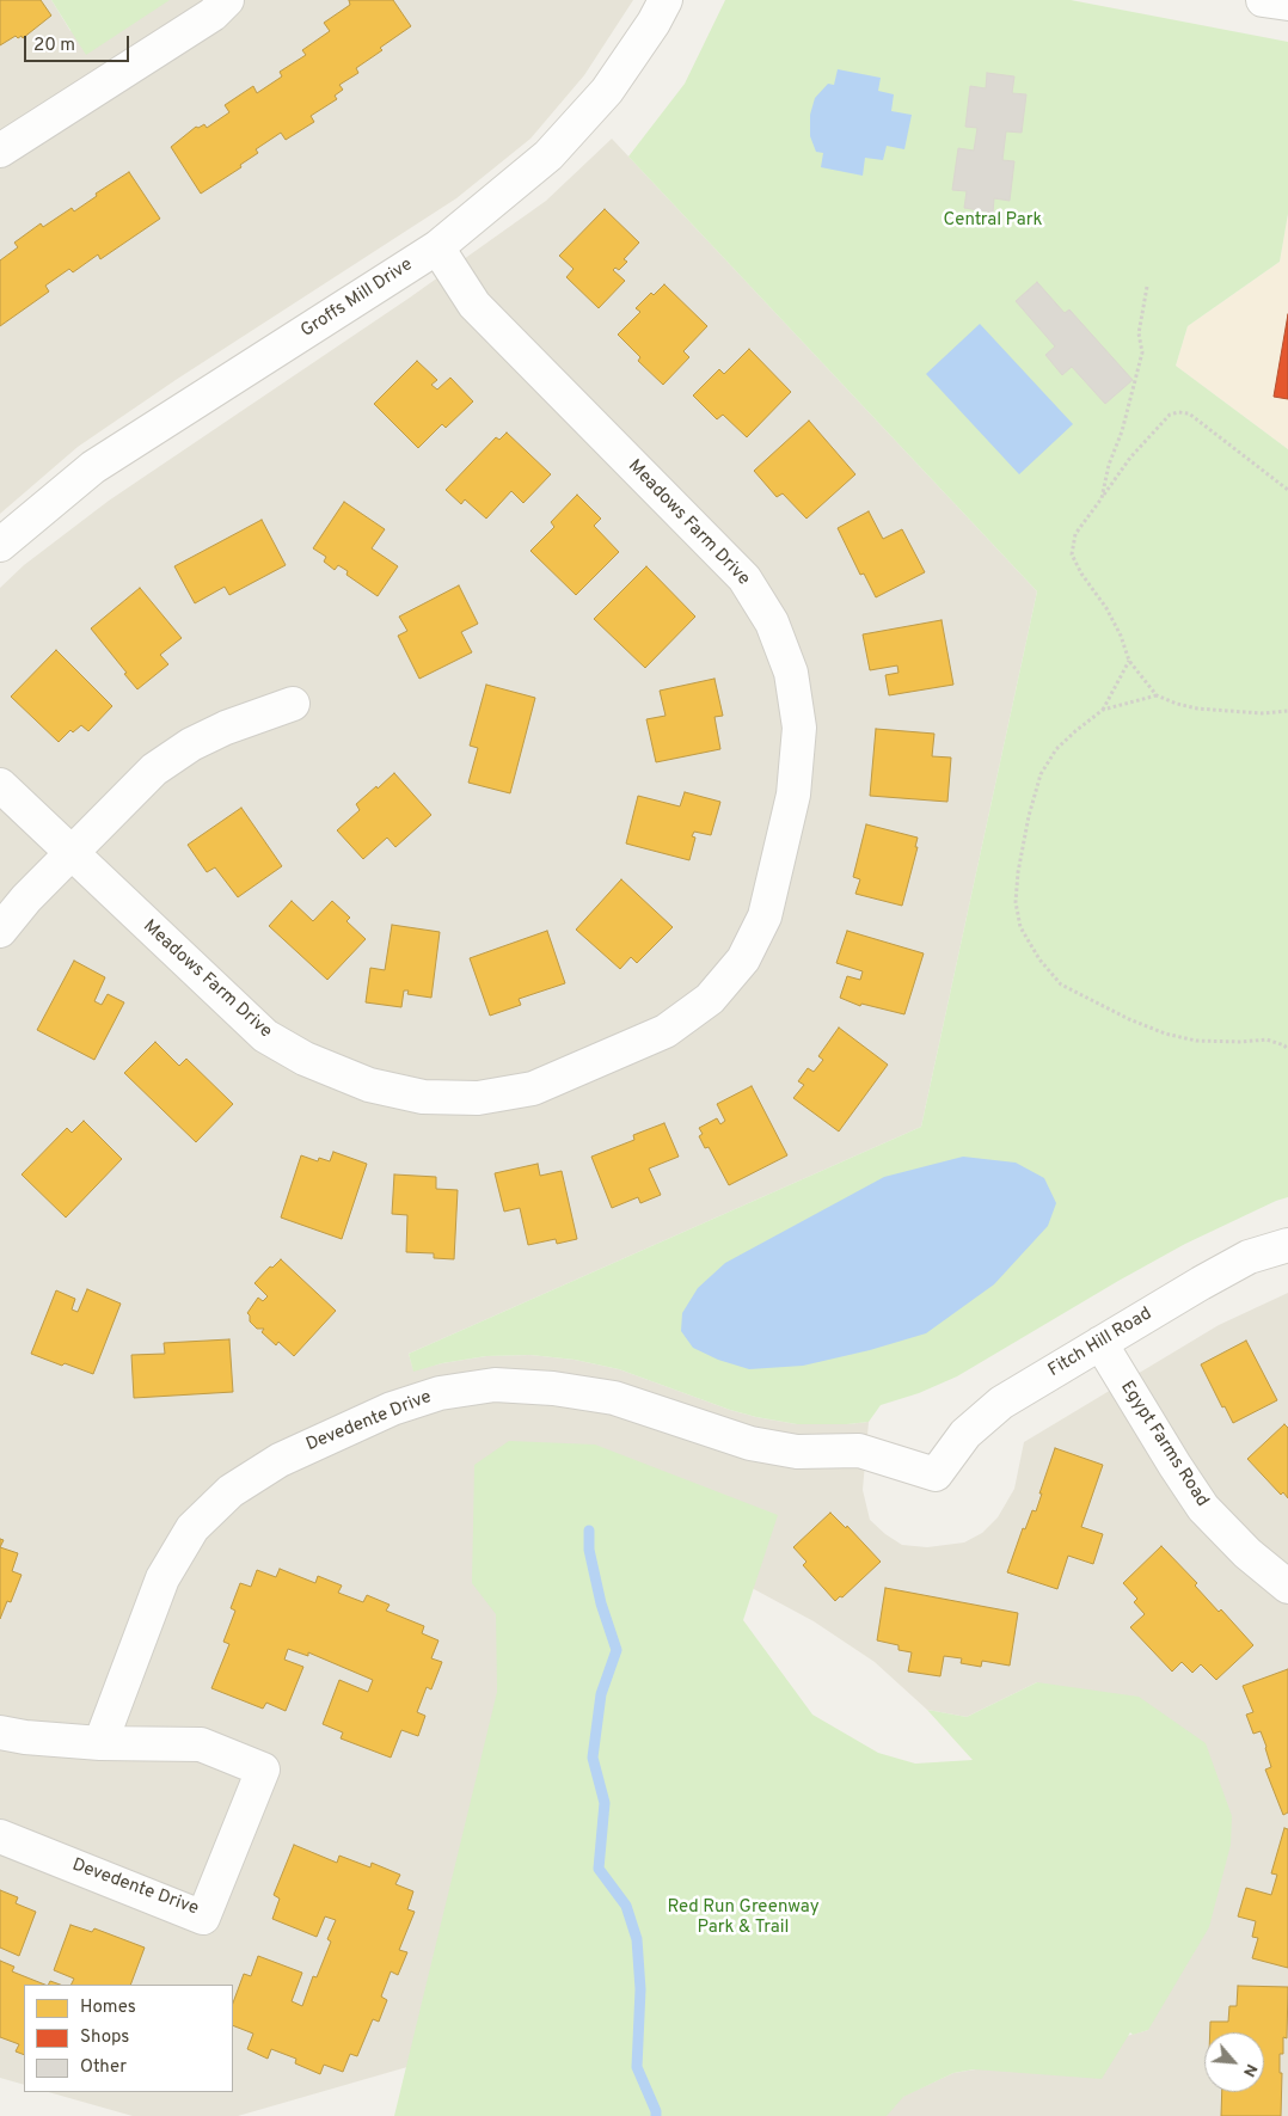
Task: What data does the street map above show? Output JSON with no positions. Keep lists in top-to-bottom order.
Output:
{
  "streets": {
    "street": [
      "Groffs Mill Drive",
      "Meadows Farm Drive",
      "Fitch Hill Road",
      "Devedente Drive",
      "Egypt Farms Road"
    ]
  },
  "crossings": [
    ["Groffs Mill Drive", "Meadows Farm Drive"],
    ["Fitch Hill Road", "Devedente Drive"],
    ["Fitch Hill Road", "Egypt Farms Road"]
  ],
  "parks": ["Central Park", "Red Run Greenway Park & Trail"],
  "legend": ["Homes", "Shops", "Other"],
  "scale_bar": "20 m",
  "north": "bottom right"
}
